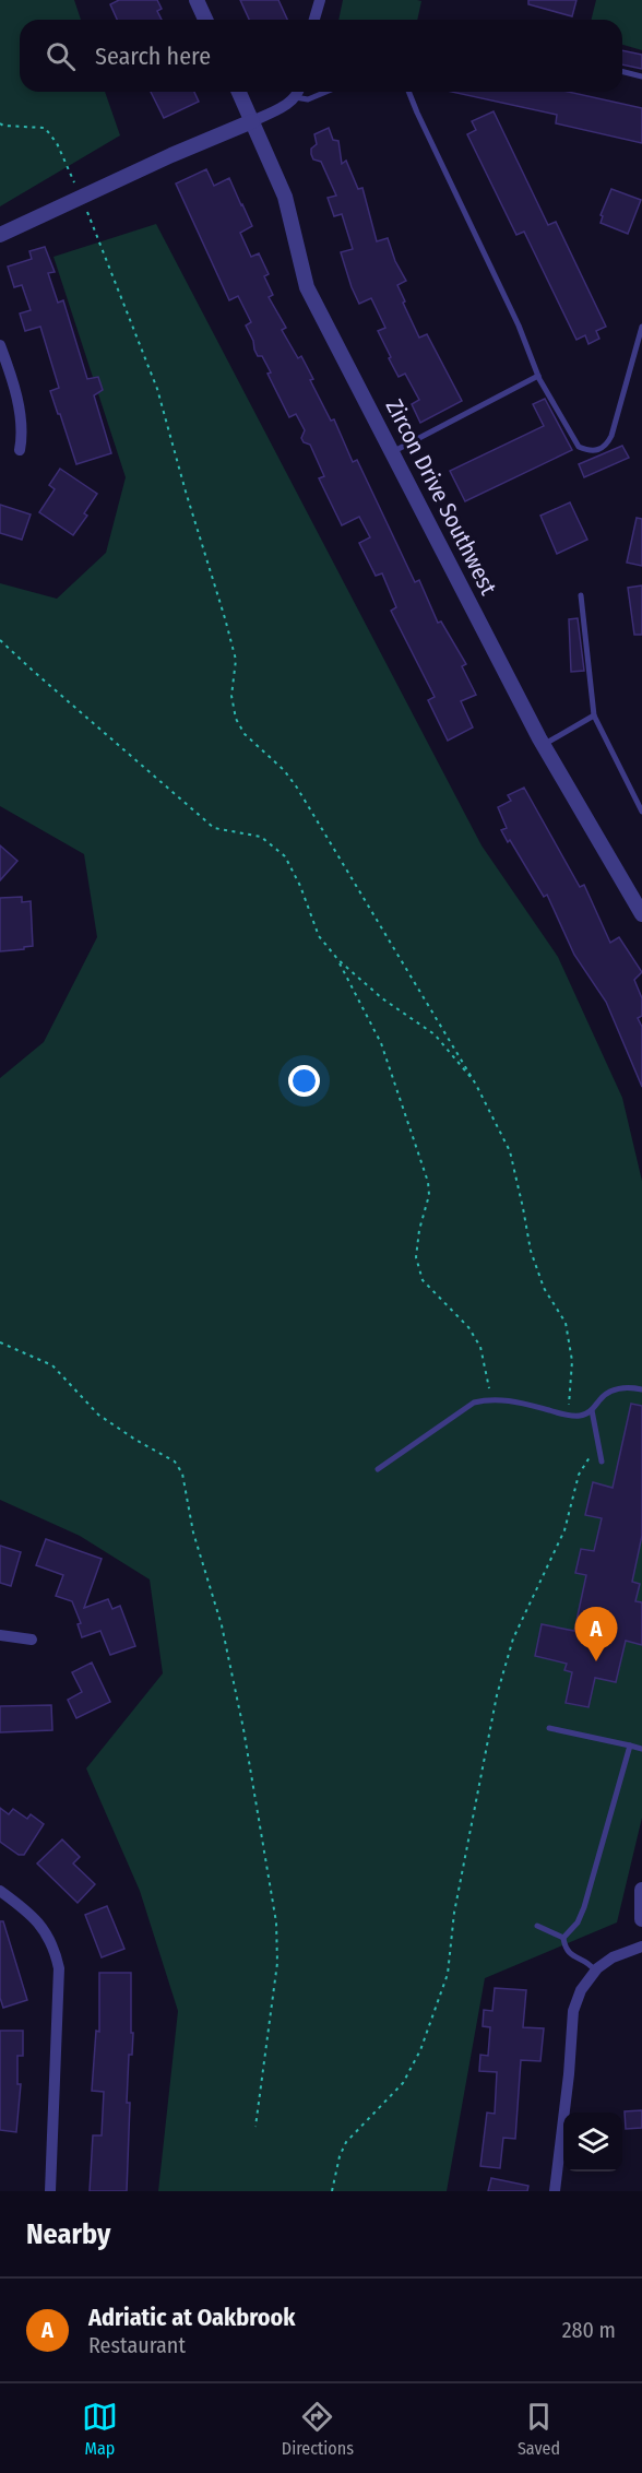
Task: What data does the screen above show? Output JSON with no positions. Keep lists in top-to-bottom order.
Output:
{
  "streets": {
    "street": ["Zircon Drive Southwest"]
  },
  "page": {
    "search": "Search here",
    "pins": "A",
    "heading": "Nearby",
    "list": [
      {
        "mark": "A",
        "name": "Adriatic at Oakbrook",
        "note": "Restaurant",
        "value": "280 m"
      }
    ],
    "nav": ["Map", "Directions", "Saved"]
  }
}
